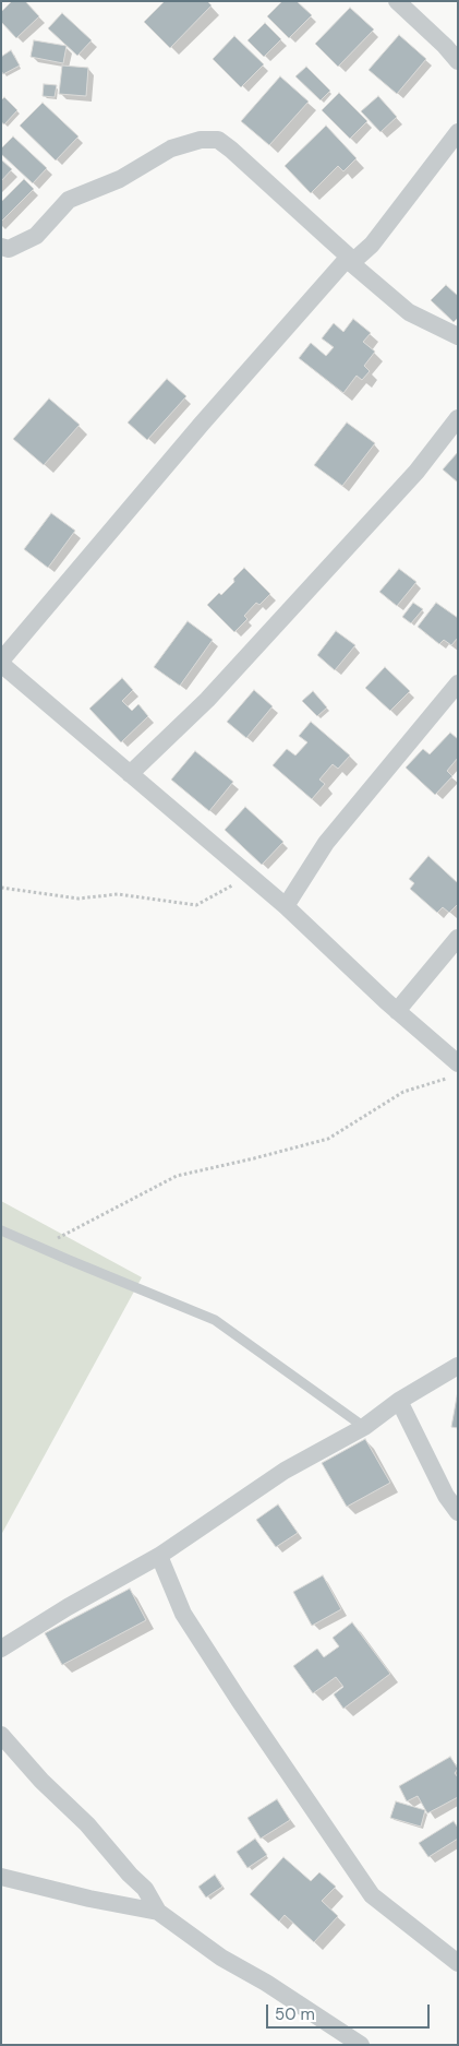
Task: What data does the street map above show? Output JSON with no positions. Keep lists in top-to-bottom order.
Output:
{
  "scale_bar": "50 m"
}
